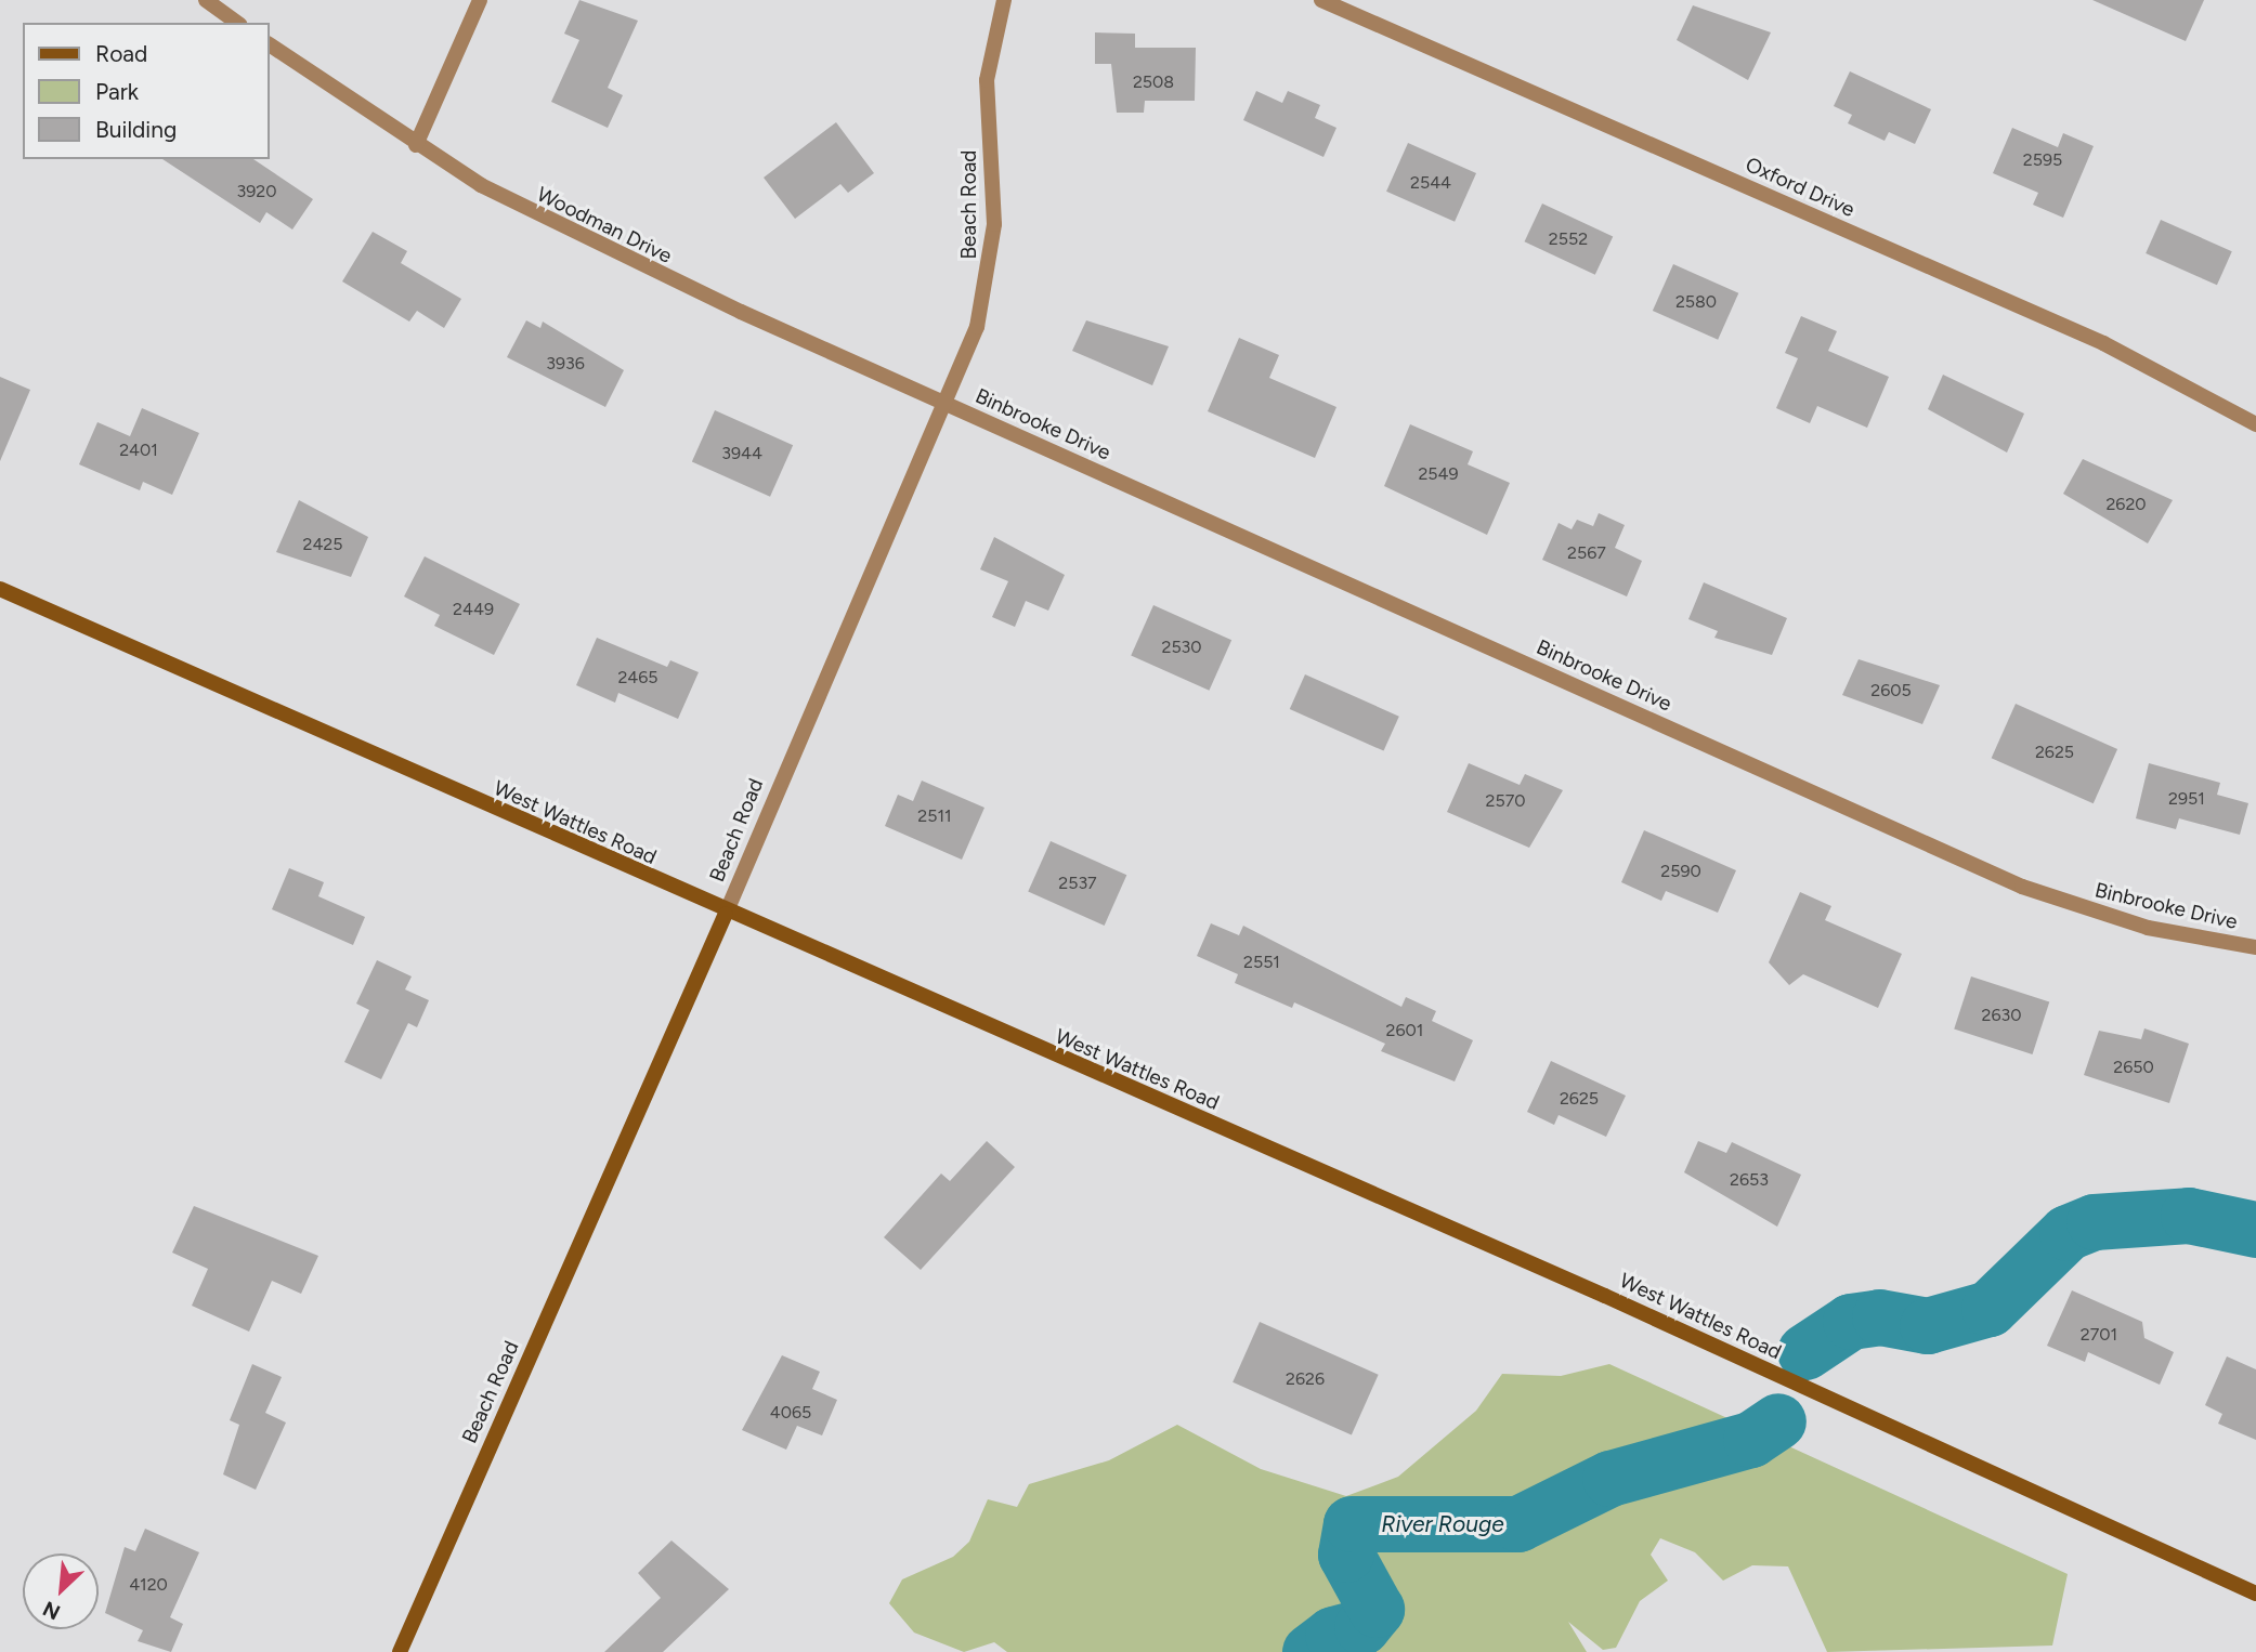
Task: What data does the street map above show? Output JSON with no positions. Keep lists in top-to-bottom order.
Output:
{
  "streets": {
    "street": [
      "Oxford Drive",
      "Beach Road",
      "Woodman Drive",
      "Binbrooke Drive",
      "West Wattles Road"
    ]
  },
  "crossings": [
    ["Beach Road", "Woodman Drive"],
    ["Beach Road", "Binbrooke Drive"],
    ["Beach Road", "West Wattles Road"],
    ["Woodman Drive", "Binbrooke Drive"]
  ],
  "water": ["River Rouge"],
  "house_numbers": [
    "2508",
    "2595",
    "2544",
    "3920",
    "2552",
    "2580",
    "3936",
    "2401",
    "3944",
    "2549",
    "2620",
    "2425",
    "2567",
    "2449",
    "2530",
    "2465",
    "2605",
    "2625",
    "2951",
    "2570",
    "2511",
    "2590",
    "2537",
    "2551",
    "2630",
    "2601",
    "2650",
    "2625",
    "2653",
    "2701",
    "2626",
    "4065",
    "4120"
  ],
  "legend": ["Road", "Park", "Building"],
  "north": "bottom left"
}
